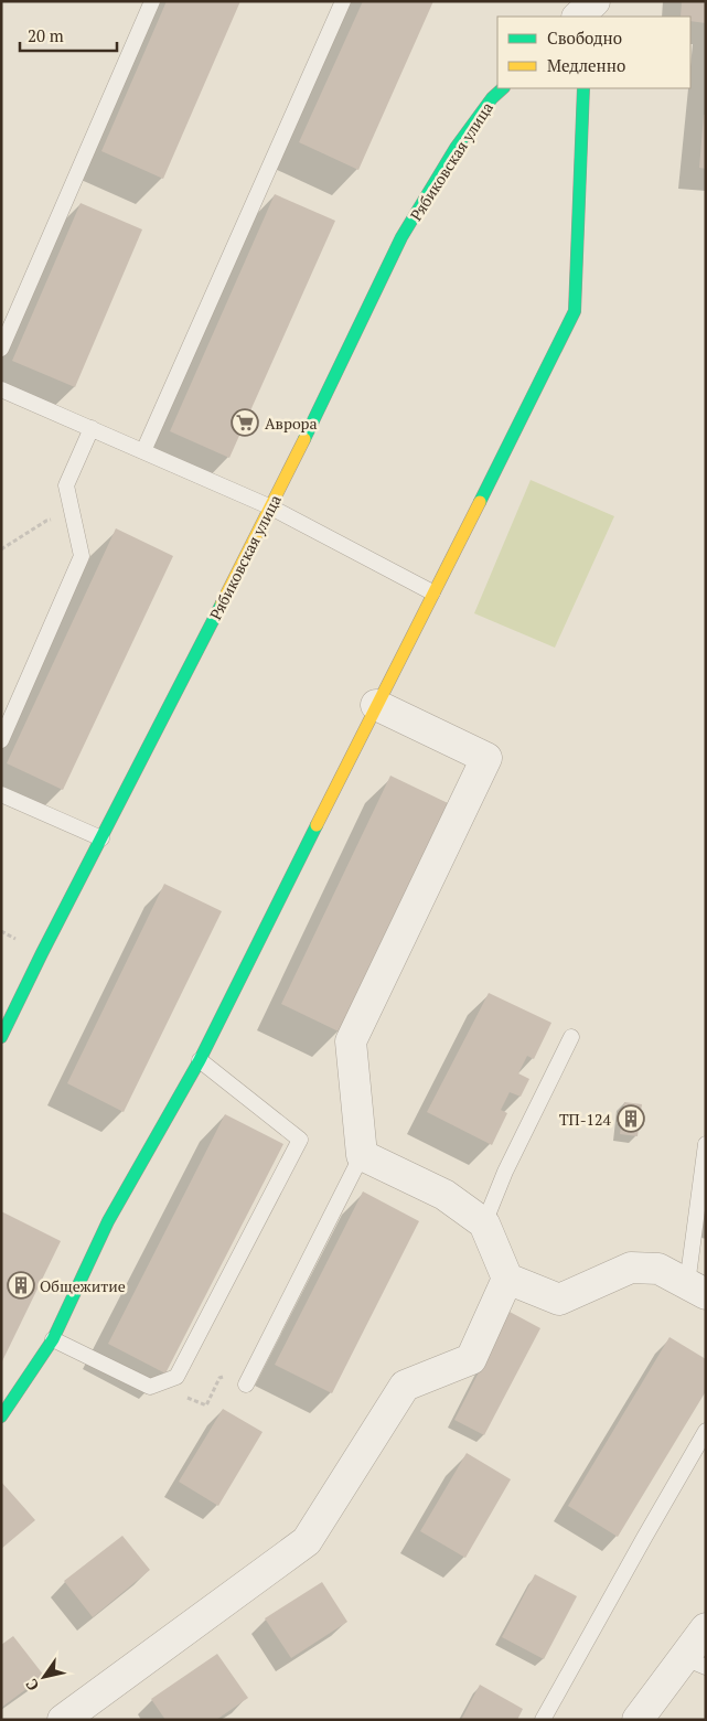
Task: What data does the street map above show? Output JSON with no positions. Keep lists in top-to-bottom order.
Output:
{
  "streets": {
    "street": ["Рябиковская улица"]
  },
  "places": {
    "supermarket": ["Аврора"],
    "building": ["ТП-124", "Общежитие"]
  },
  "legend": ["Свободно", "Медленно"],
  "scale_bar": "20 m",
  "north": "bottom left"
}
